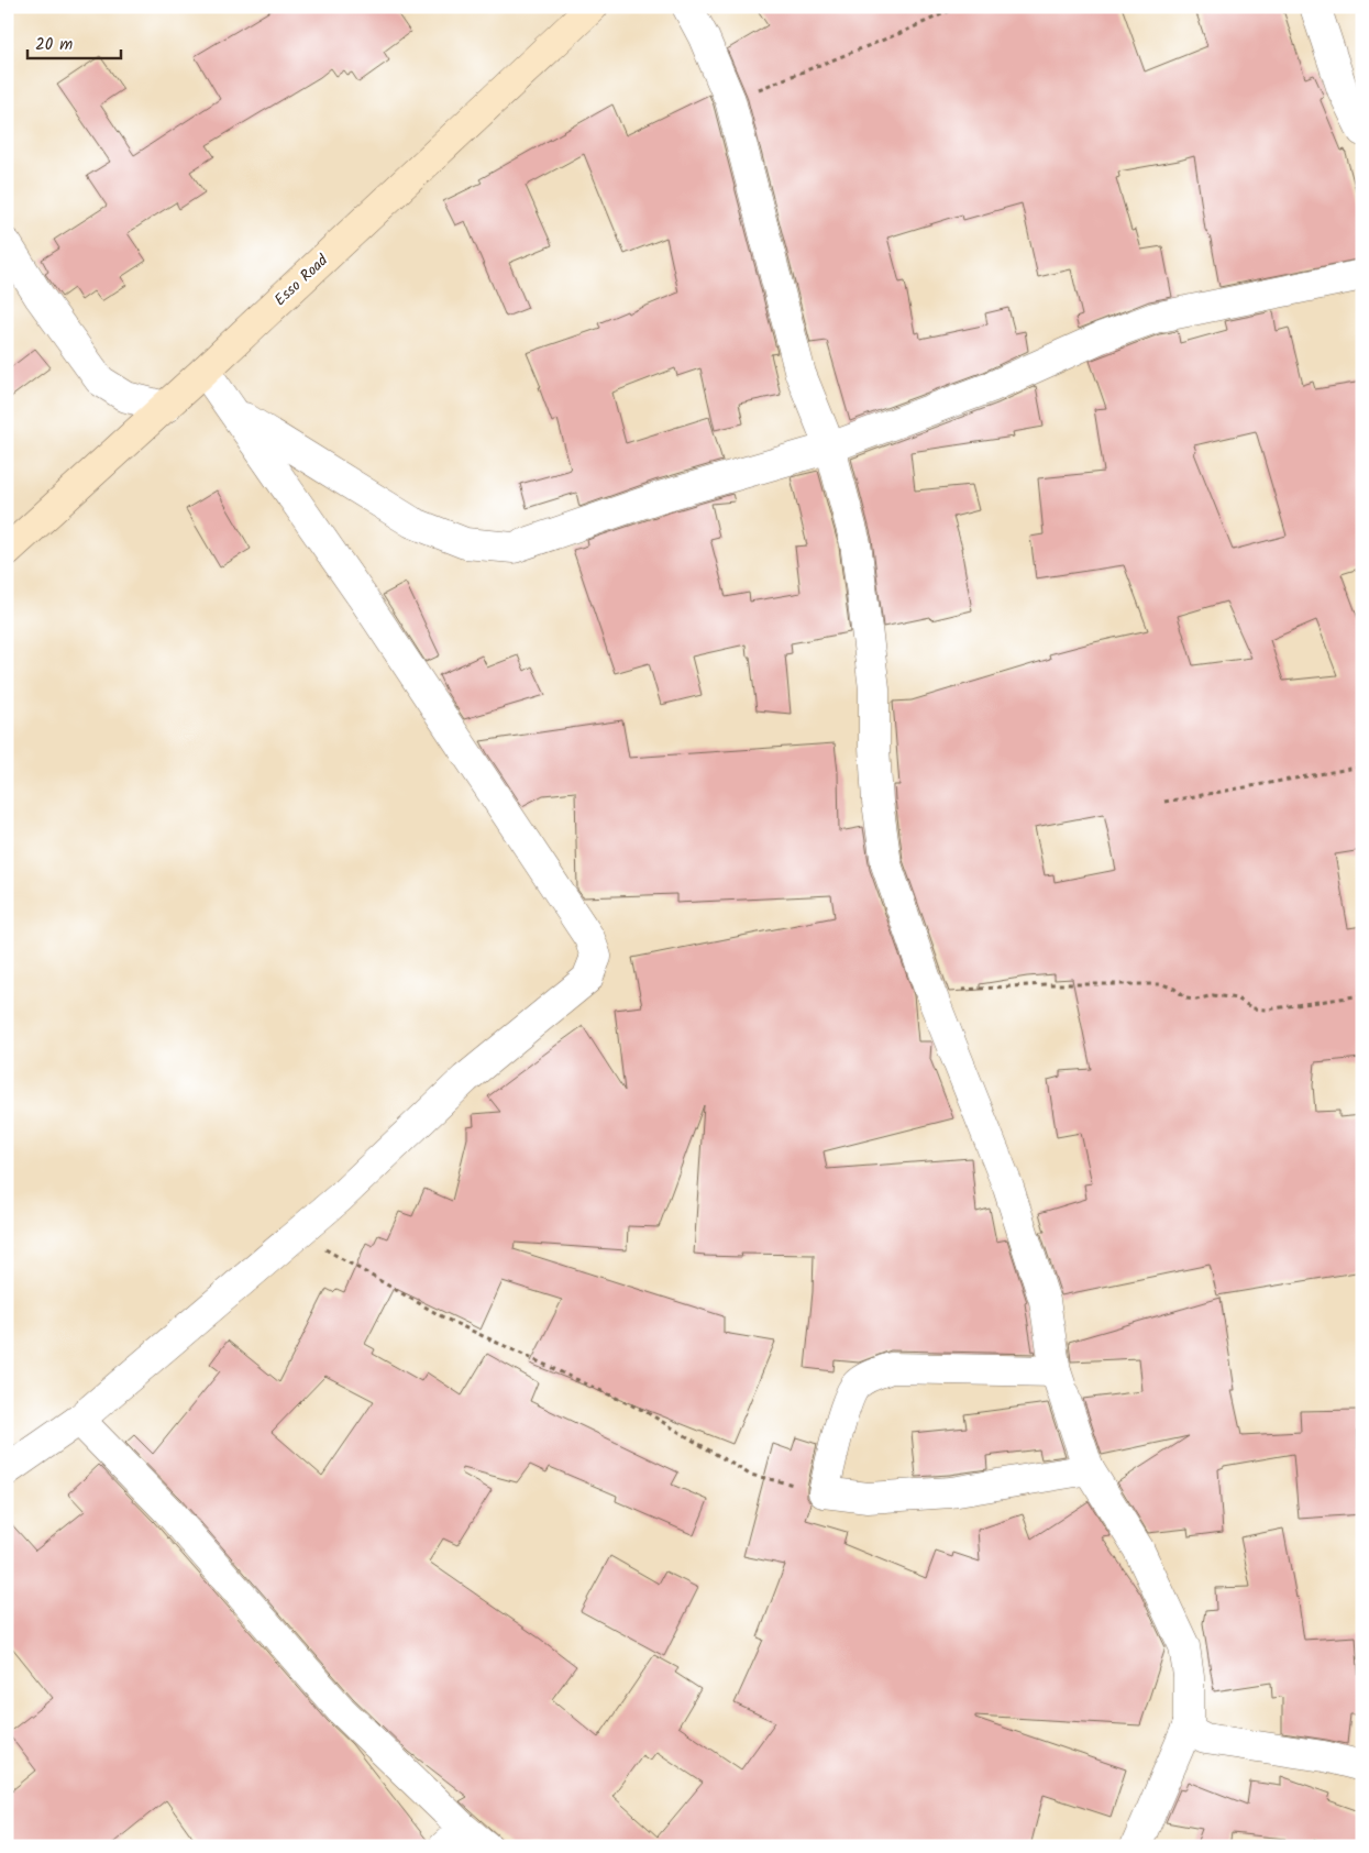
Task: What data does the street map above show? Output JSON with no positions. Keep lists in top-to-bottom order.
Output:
{
  "streets": {
    "street": ["Esso Road"]
  },
  "scale_bar": "20 m"
}
